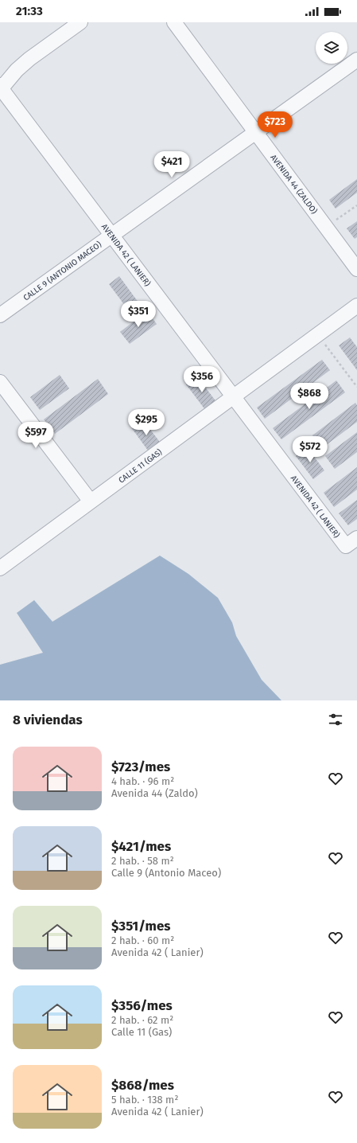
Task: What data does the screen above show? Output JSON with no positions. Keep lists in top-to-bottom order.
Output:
{
  "streets": {
    "street": [
      "AVENIDA 44 (ZALDO)",
      "AVENIDA 42 ( LANIER)",
      "CALLE 9 (ANTONIO MACEO)",
      "CALLE 11 (GAS)"
    ]
  },
  "crossings": [
    ["AVENIDA 44 (ZALDO)", "CALLE 9 (ANTONIO MACEO)"],
    ["AVENIDA 42 ( LANIER)", "CALLE 9 (ANTONIO MACEO)"],
    ["AVENIDA 42 ( LANIER)", "CALLE 11 (GAS)"]
  ],
  "page": {
    "status": "21:33",
    "price": [
      "$723",
      "$421",
      "$351",
      "$356",
      "$868",
      "$295",
      "$597",
      "$572"
    ],
    "heading": "8 viviendas",
    "list": [
      {
        "name": "$723/mes",
        "note": "4 hab. · 96 m² · Avenida 44 (Zaldo)"
      },
      {
        "name": "$421/mes",
        "note": "2 hab. · 58 m² · Calle 9 (Antonio Maceo)"
      },
      {
        "name": "$351/mes",
        "note": "2 hab. · 60 m² · Avenida 42 ( Lanier)"
      },
      {
        "name": "$356/mes",
        "note": "2 hab. · 62 m² · Calle 11 (Gas)"
      },
      {
        "name": "$868/mes",
        "note": "5 hab. · 138 m² · Avenida 42 ( Lanier)"
      }
    ]
  }
}
